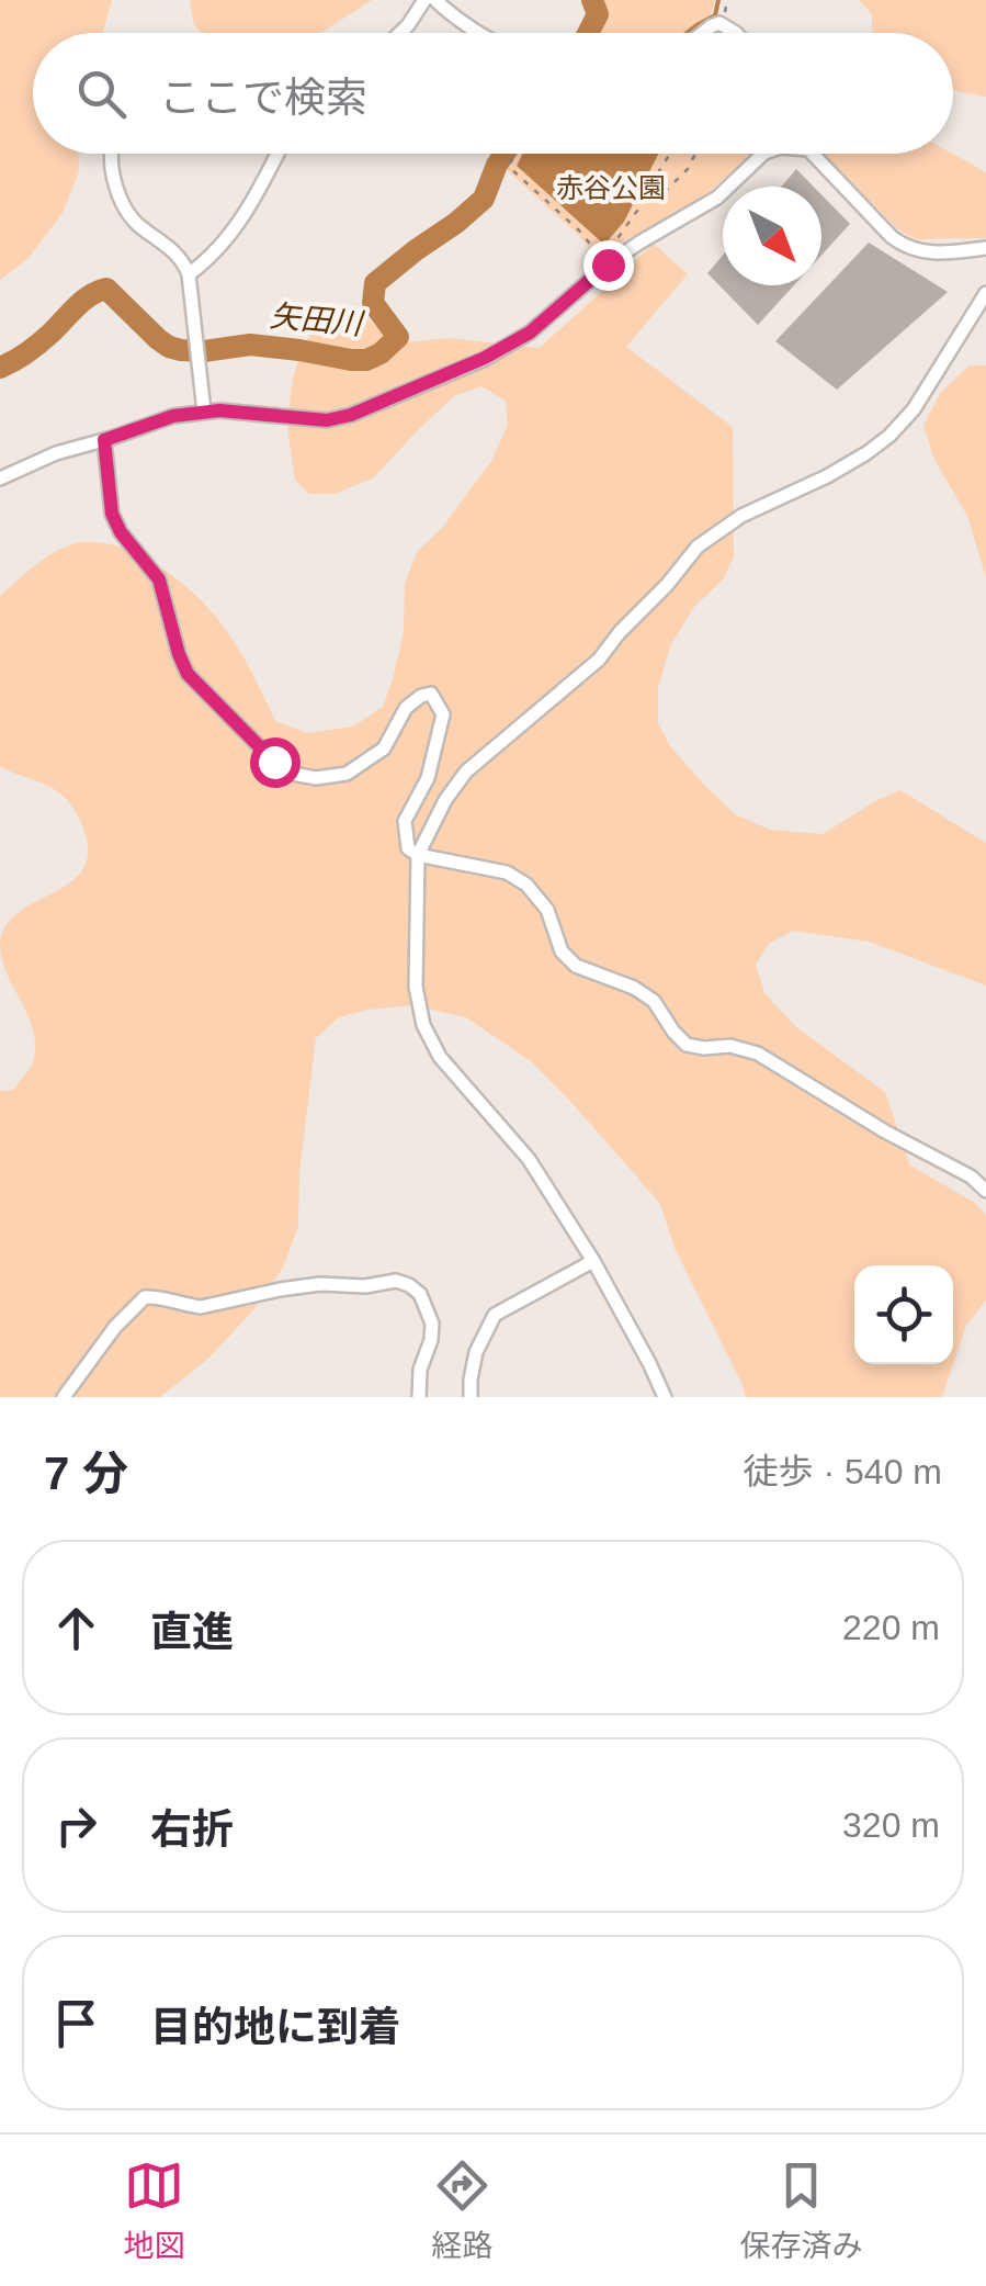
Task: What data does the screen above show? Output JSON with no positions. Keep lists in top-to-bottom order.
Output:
{
  "water": ["矢田川"],
  "parks": ["赤谷公園"],
  "north": "bottom right",
  "page": {
    "search": "ここで検索",
    "heading": ["7 分", "徒歩 · 540 m"],
    "list": [
      ["直進", "220 m"],
      ["右折", "320 m"],
      "目的地に到着"
    ],
    "nav": ["地図", "経路", "保存済み"]
  }
}
